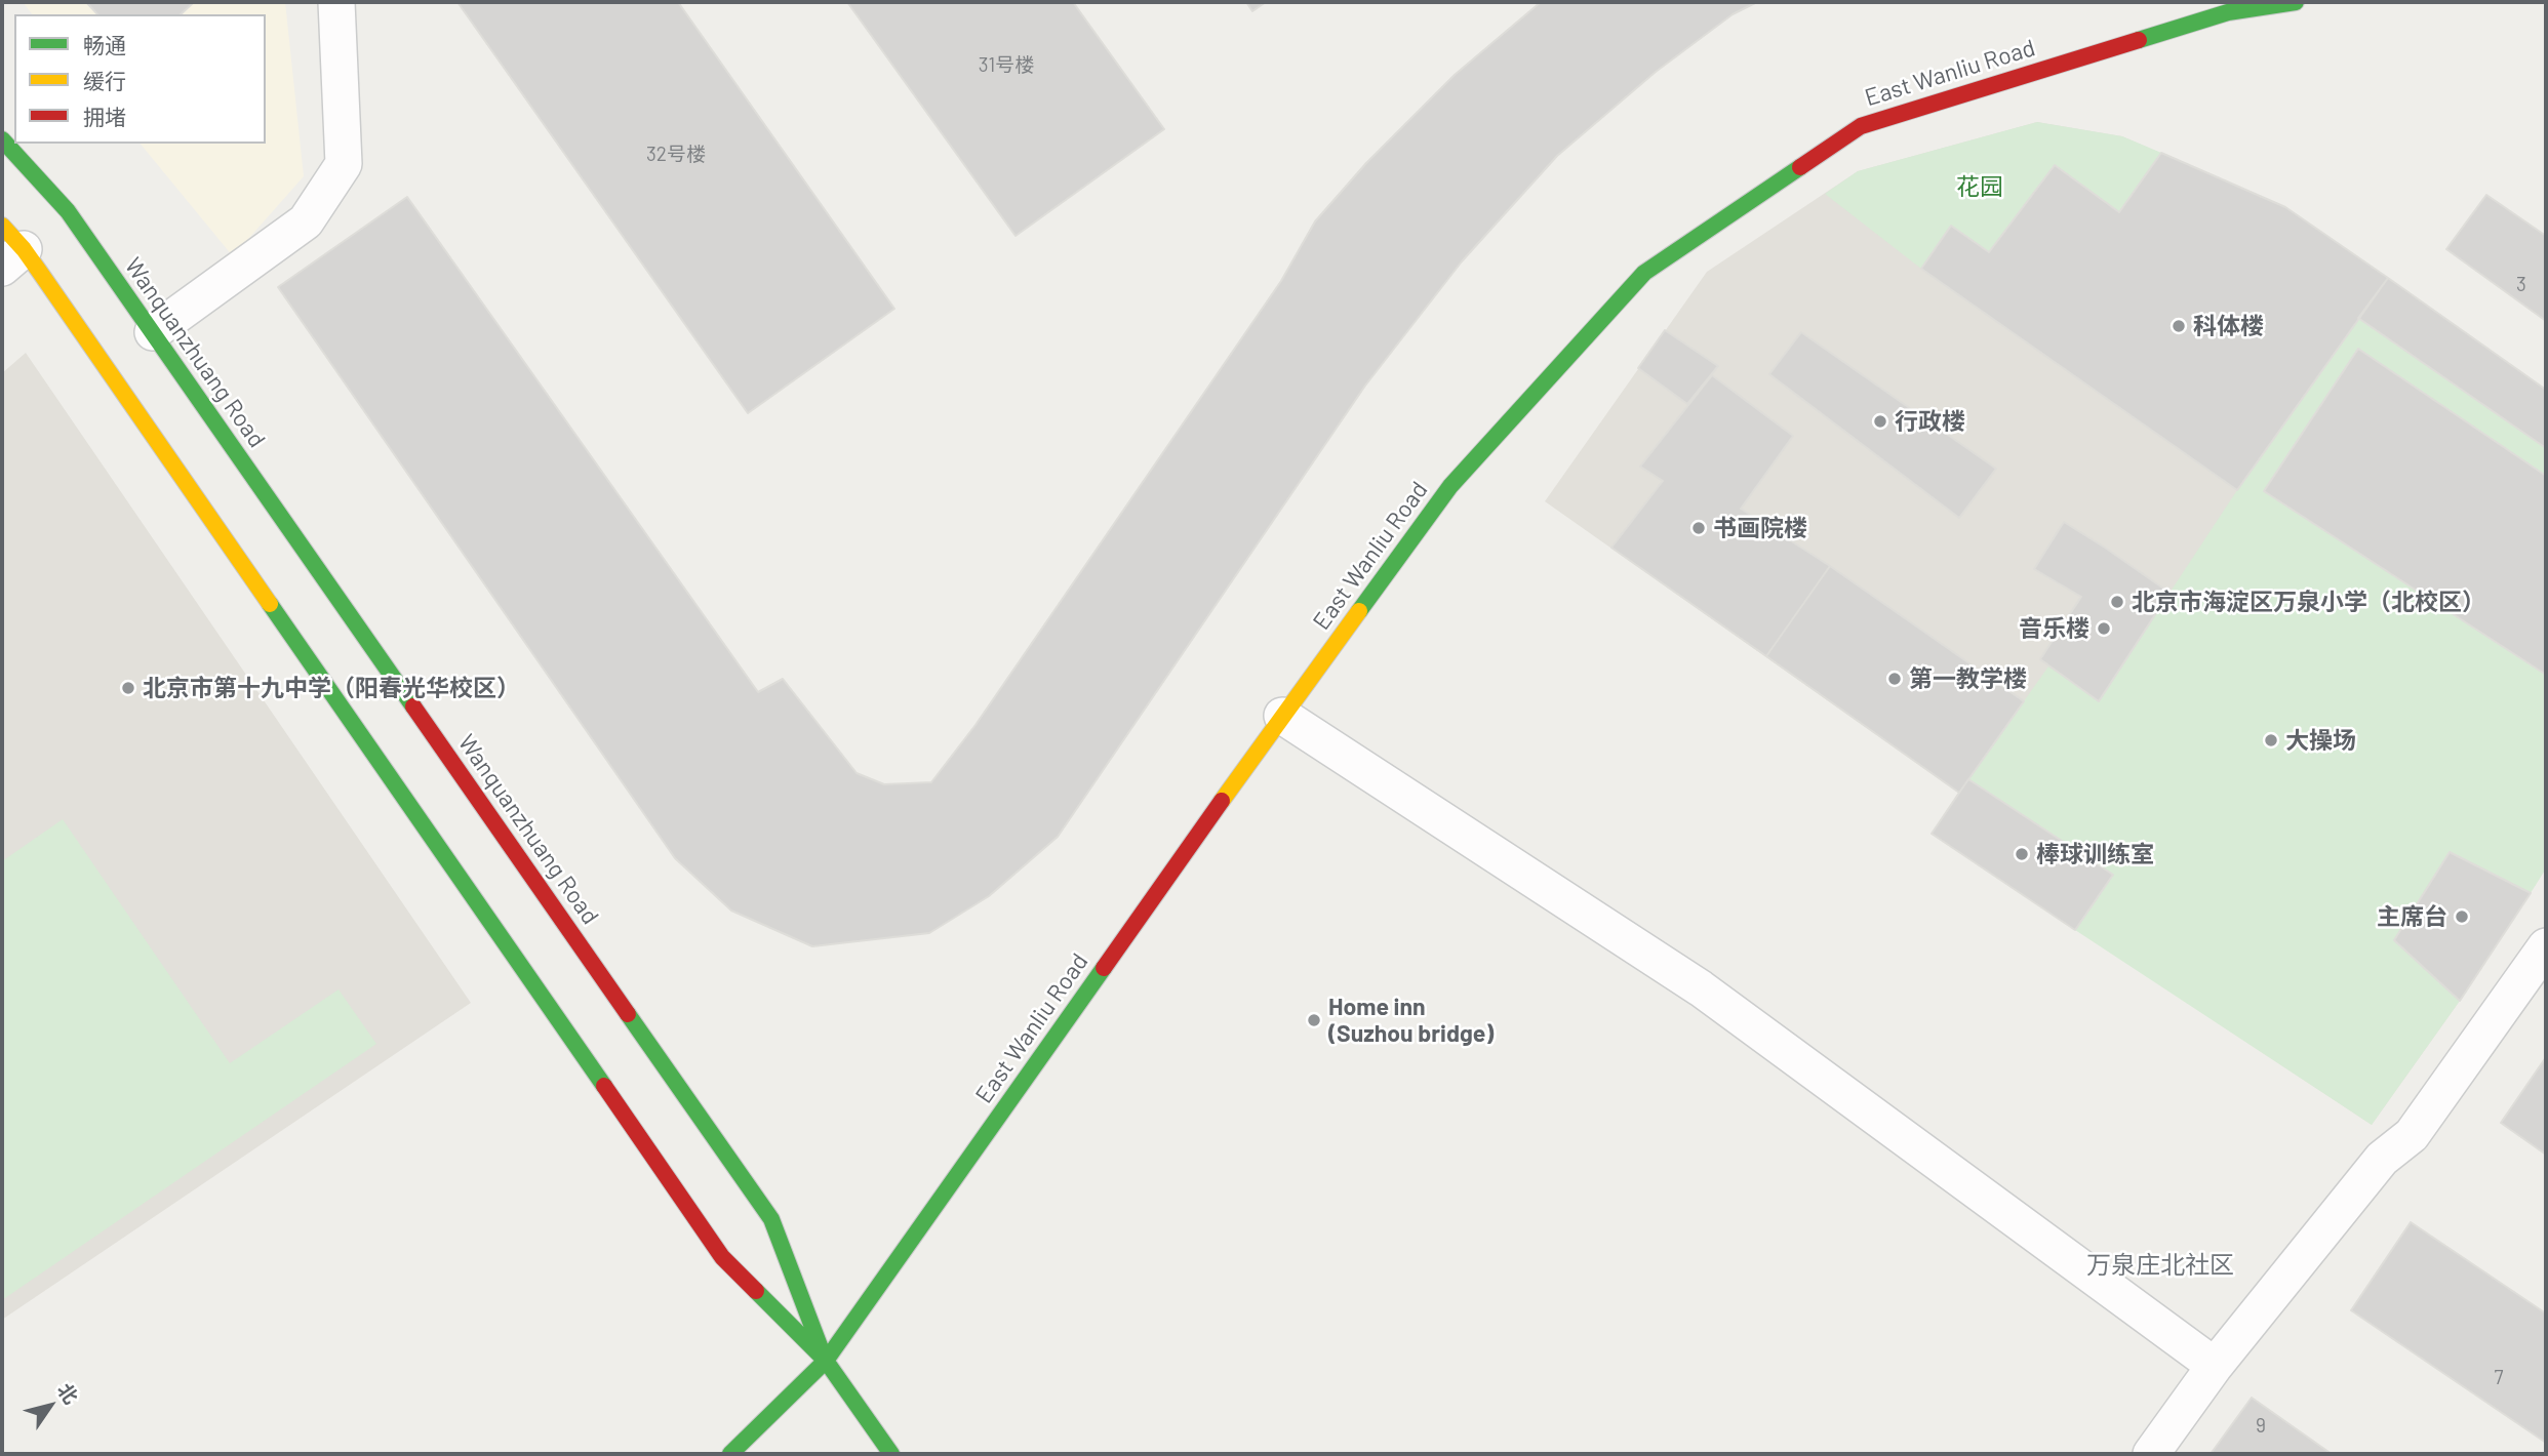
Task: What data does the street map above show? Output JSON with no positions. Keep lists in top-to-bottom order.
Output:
{
  "streets": {
    "street": ["East Wanliu Road", "Wanquanzhuang Road"]
  },
  "crossings": [
    ["East Wanliu Road", "Wanquanzhuang Road"]
  ],
  "districts": ["万泉庄北社区"],
  "parks": ["花园"],
  "places": [
    "科体楼",
    "行政楼",
    "书画院楼",
    "北京市海淀区万泉小学（北校区）",
    "音乐楼",
    "第一教学楼",
    "北京市第十九中学（阳春光华校区）",
    "大操场",
    "棒球训练室",
    "主席台",
    "Home inn (Suzhou bridge)"
  ],
  "house_numbers": [
    "31号楼",
    "32号楼",
    "3",
    "7",
    "9"
  ],
  "legend": ["畅通", "缓行", "拥堵"],
  "north": "top right"
}
